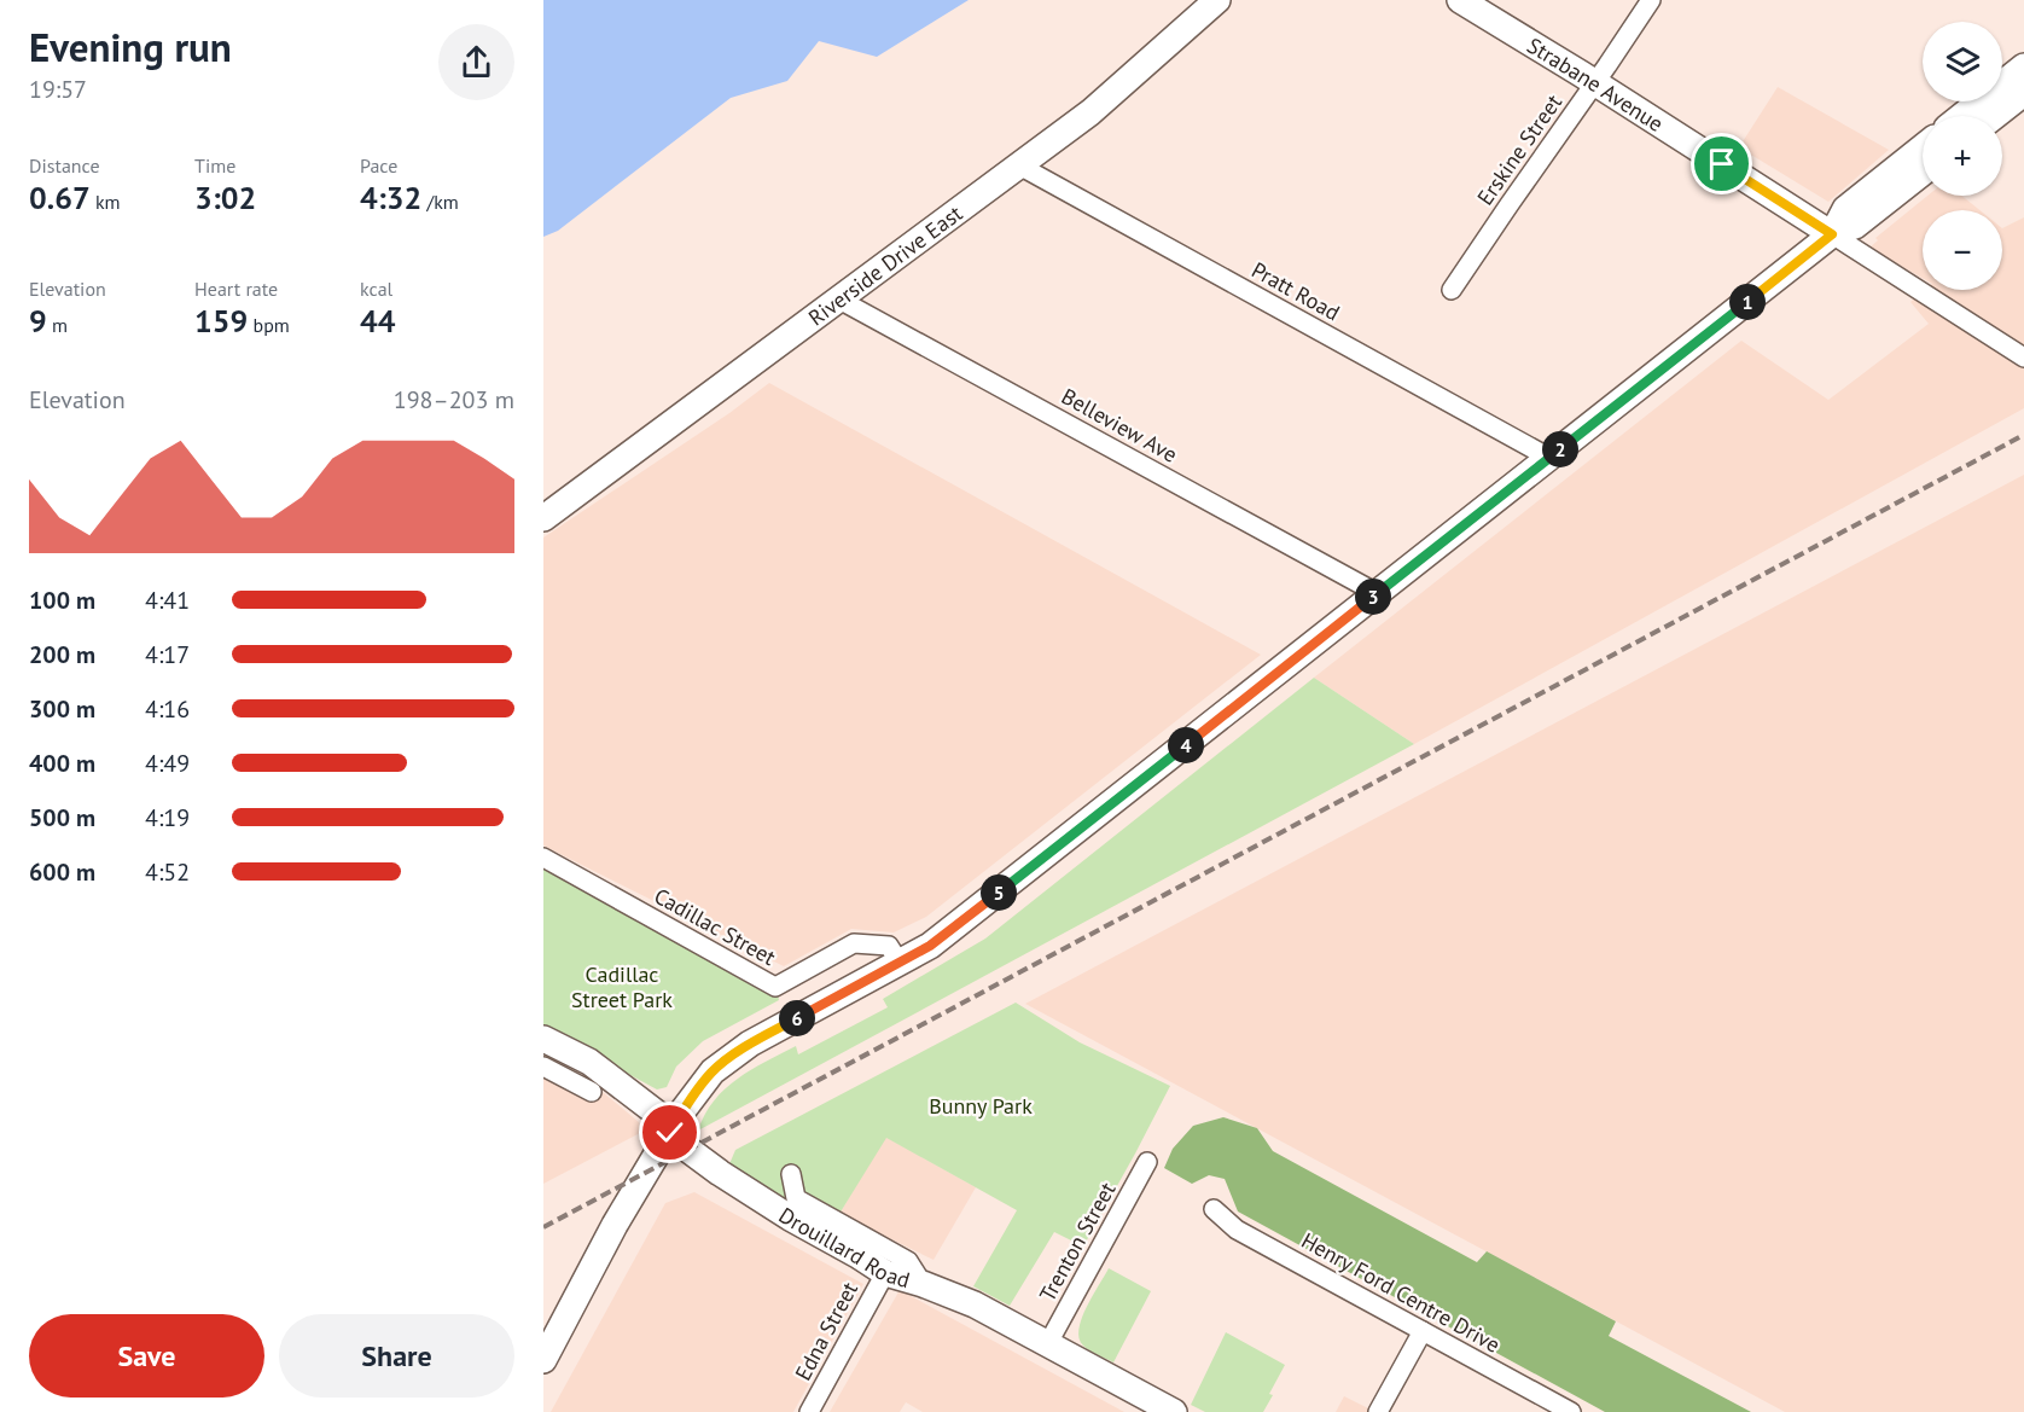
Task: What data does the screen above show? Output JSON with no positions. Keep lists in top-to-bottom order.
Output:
{
  "streets": {
    "main road": ["Strabane Avenue", "Riverside Drive East", "Drouillard Road"],
    "street": [
      "Erskine Street",
      "Pratt Road",
      "Belleview Ave",
      "Cadillac Street",
      "Trenton Street",
      "Henry Ford Centre Drive",
      "Edna Street"
    ]
  },
  "crossings": [
    ["Strabane Avenue", "Erskine Street"],
    ["Riverside Drive East", "Pratt Road"],
    ["Riverside Drive East", "Belleview Ave"],
    ["Trenton Street", "Drouillard Road"],
    ["Drouillard Road", "Edna Street"]
  ],
  "parks": ["Cadillac Street Park", "Bunny Park"],
  "page": {
    "heading": ["Evening run", "19:57"],
    "map_buttons": ["+", "−"],
    "stats": [
      ["Distance", "0.67 km"],
      ["Time", "3:02"],
      ["Pace", "4:32 /km"],
      ["Elevation", "9 m"],
      ["Heart rate", "159 bpm"],
      ["kcal", "44"]
    ],
    "pins": [
      "1",
      "2",
      "3",
      "4",
      "5",
      "6"
    ],
    "chart": ["Elevation", "198–203 m"],
    "list": [
      {
        "name": "100 m",
        "note": "4:41"
      },
      {
        "name": "200 m",
        "note": "4:17"
      },
      {
        "name": "300 m",
        "note": "4:16"
      },
      {
        "name": "400 m",
        "note": "4:49"
      },
      {
        "name": "500 m",
        "note": "4:19"
      },
      {
        "name": "600 m",
        "note": "4:52"
      }
    ],
    "buttons": ["Save", "Share"]
  }
}
